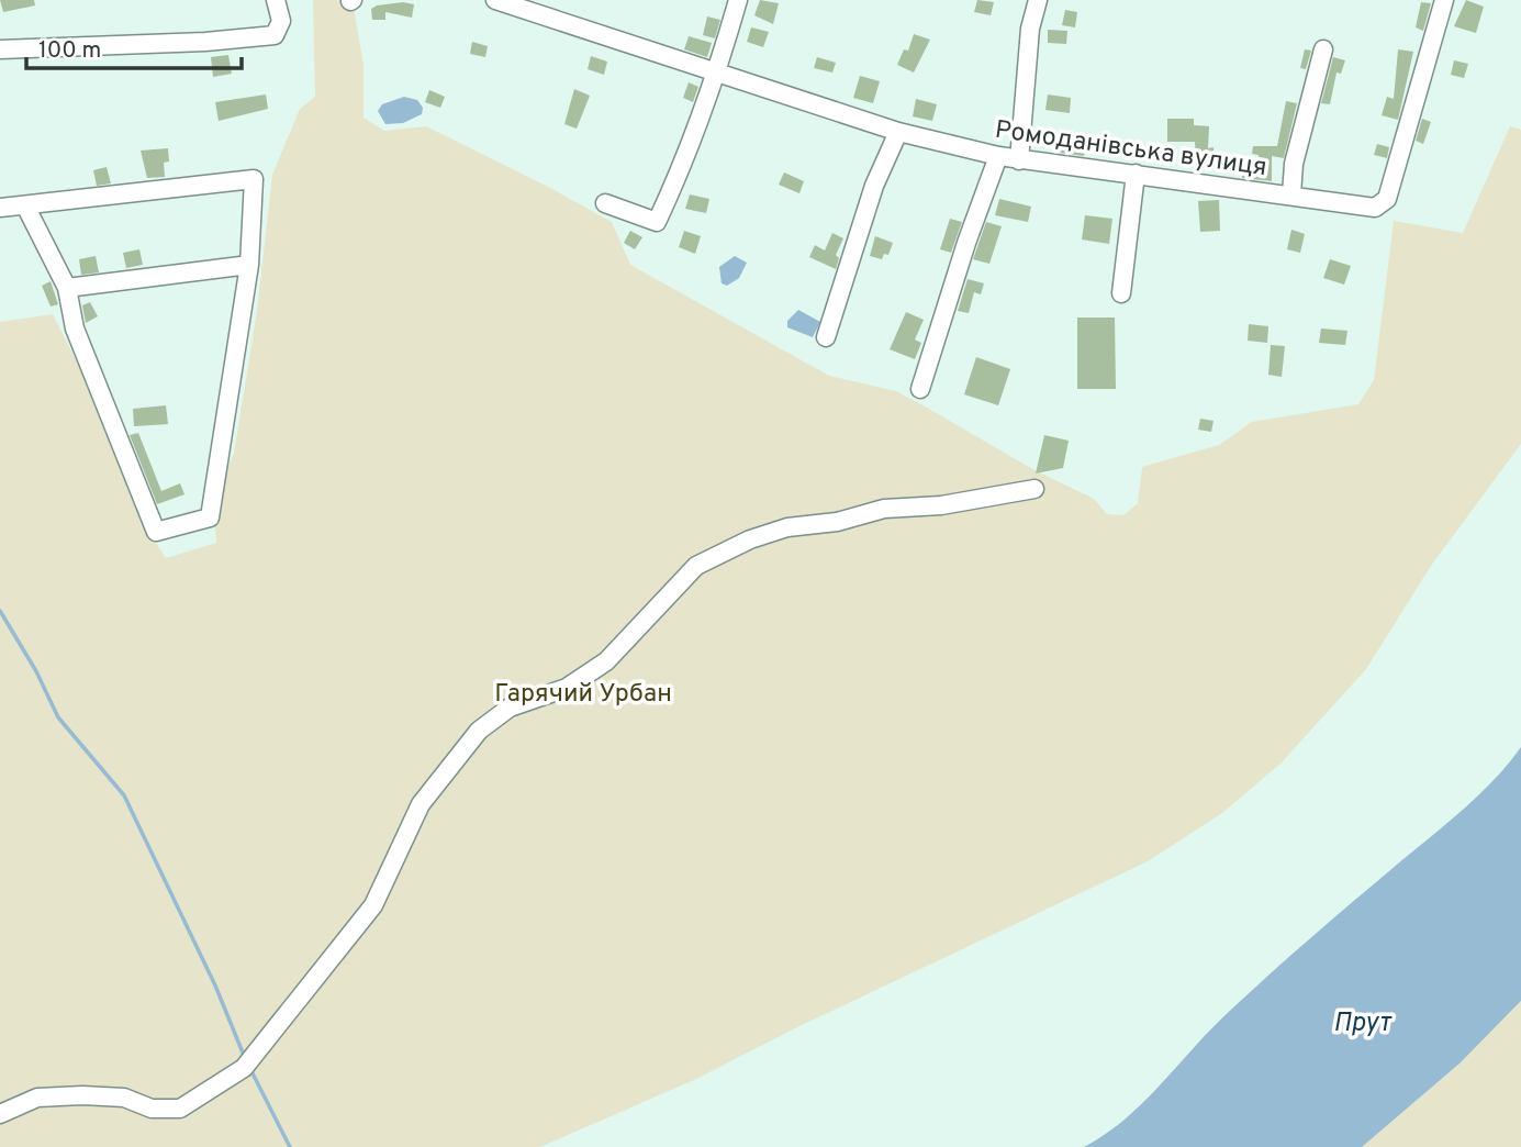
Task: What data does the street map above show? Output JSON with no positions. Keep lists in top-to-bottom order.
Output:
{
  "streets": {
    "street": ["Ромоданівська вулиця"]
  },
  "water": ["Прут"],
  "parks": ["Гарячий Урбан"],
  "scale_bar": "100 m"
}
